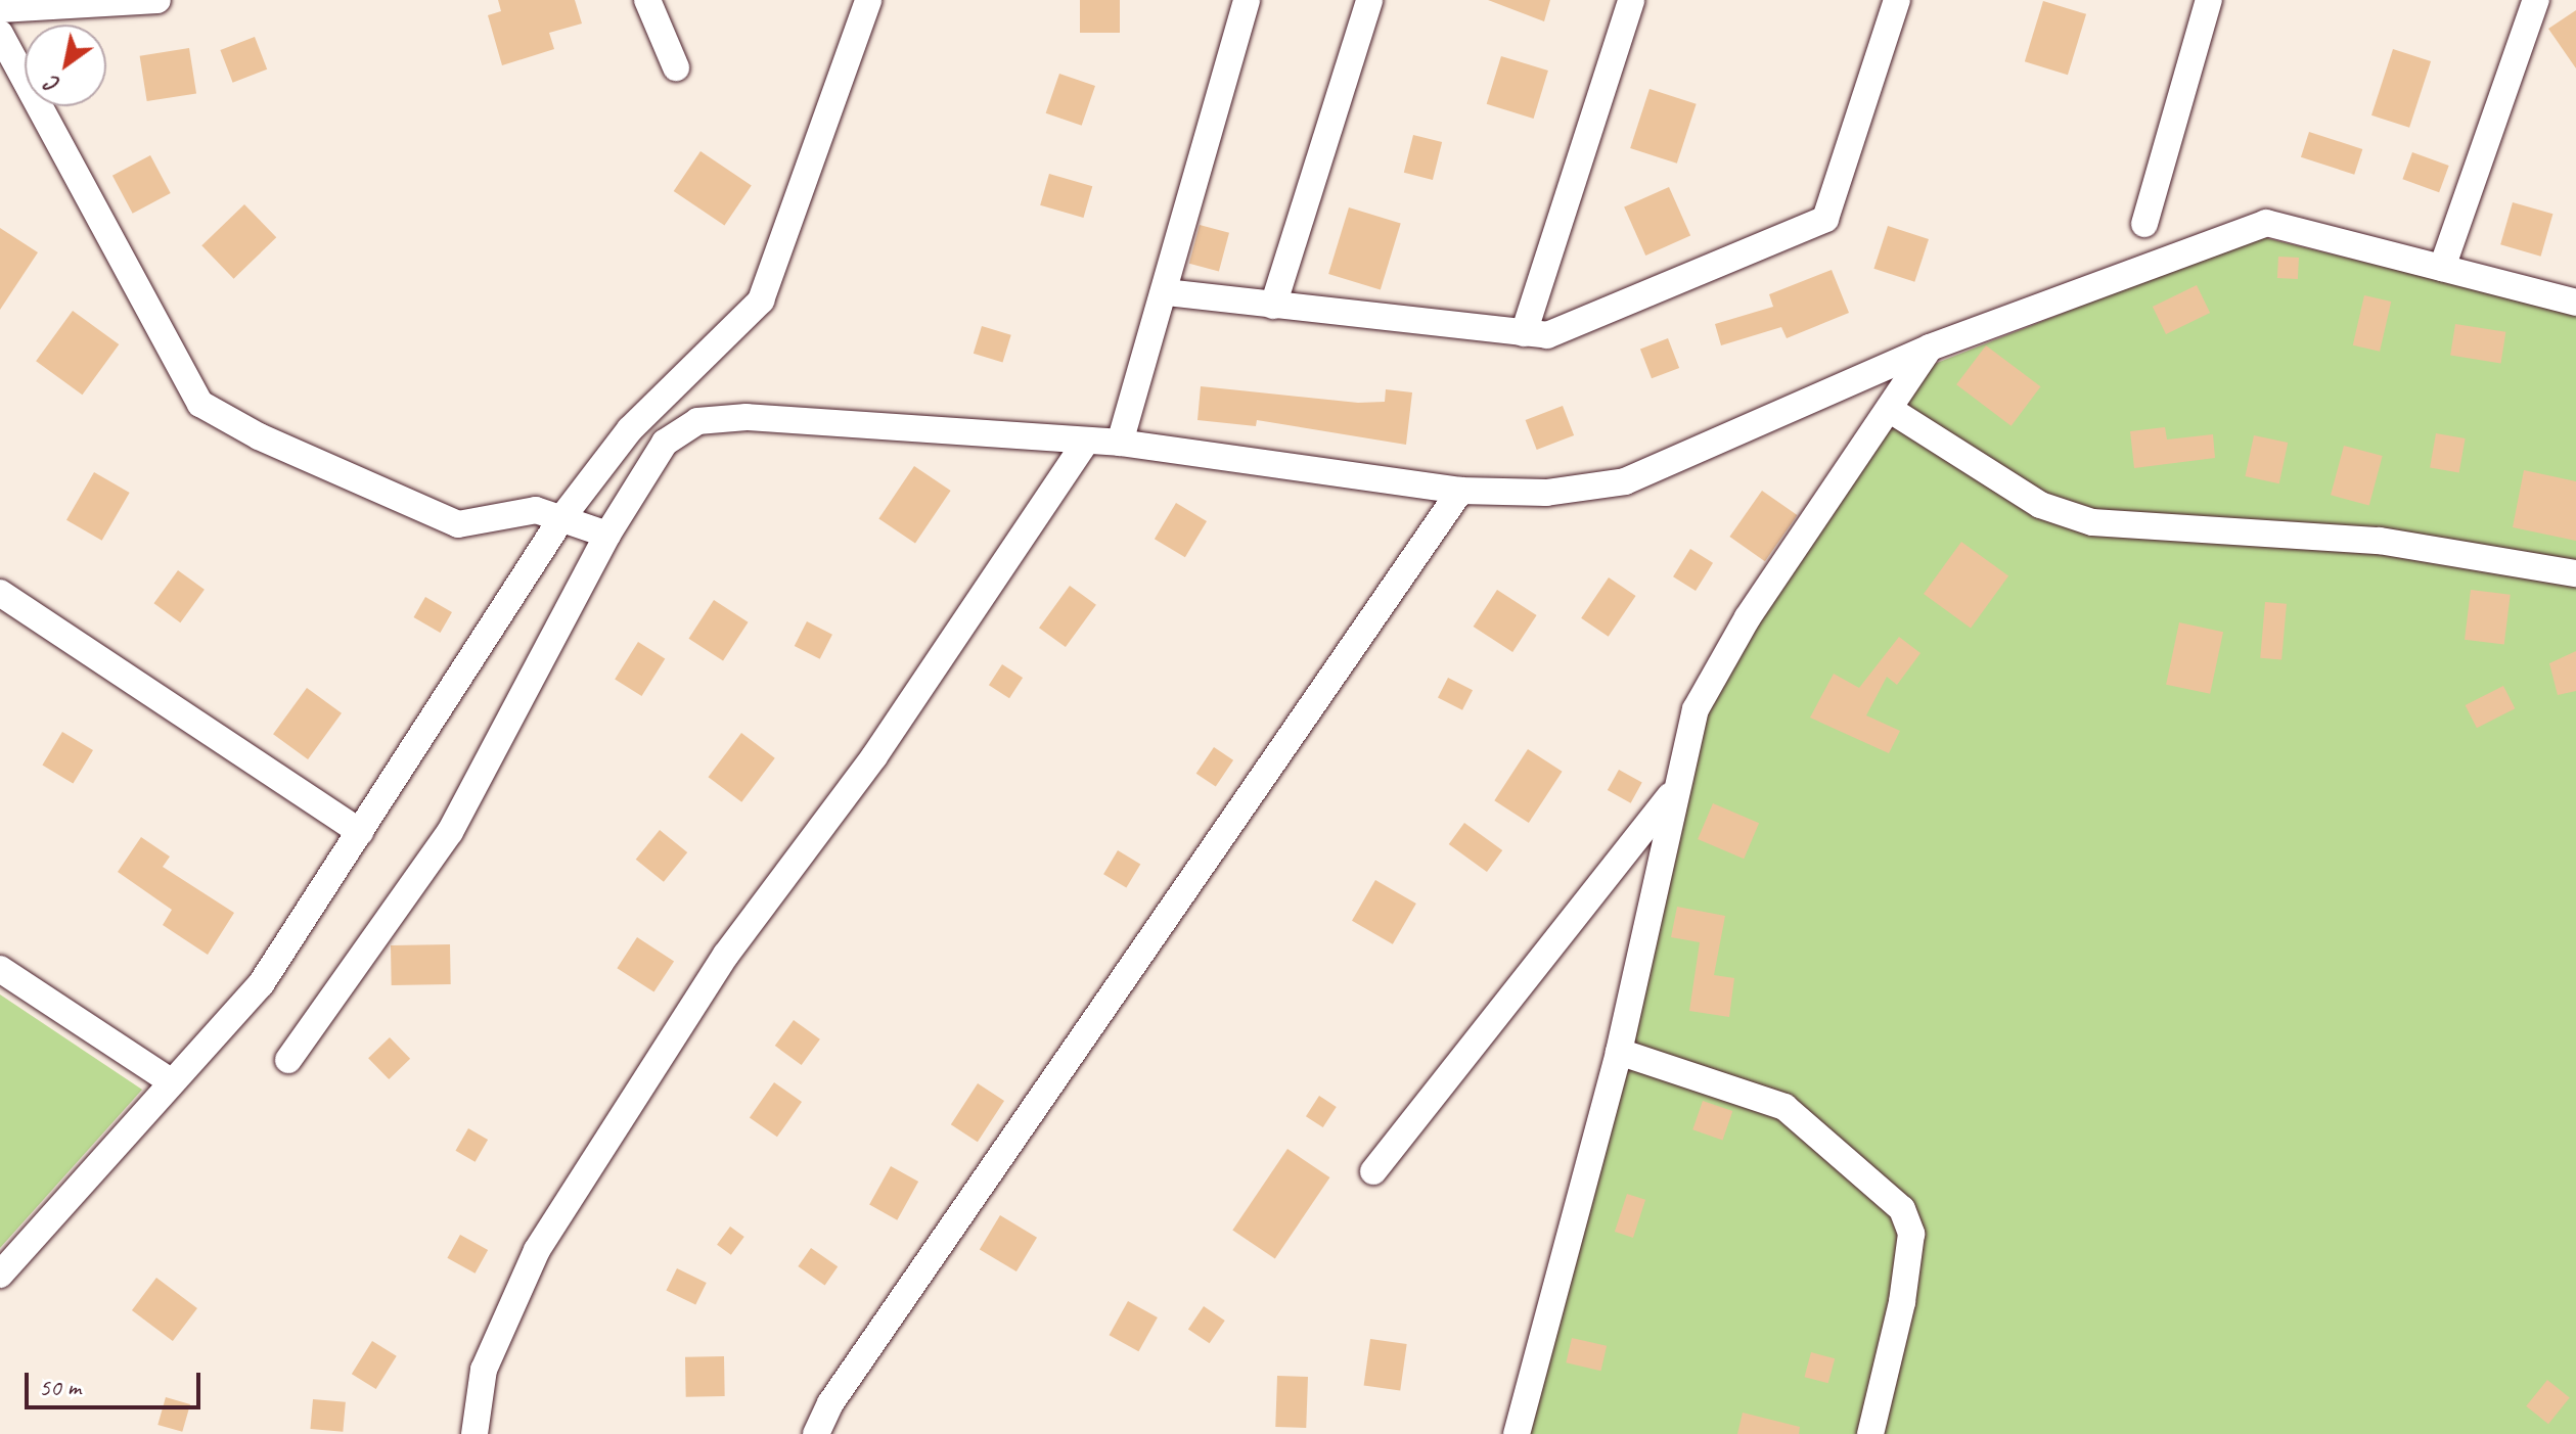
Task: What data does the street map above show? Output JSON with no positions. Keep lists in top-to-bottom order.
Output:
{
  "scale_bar": "50 m",
  "north": "bottom left"
}
